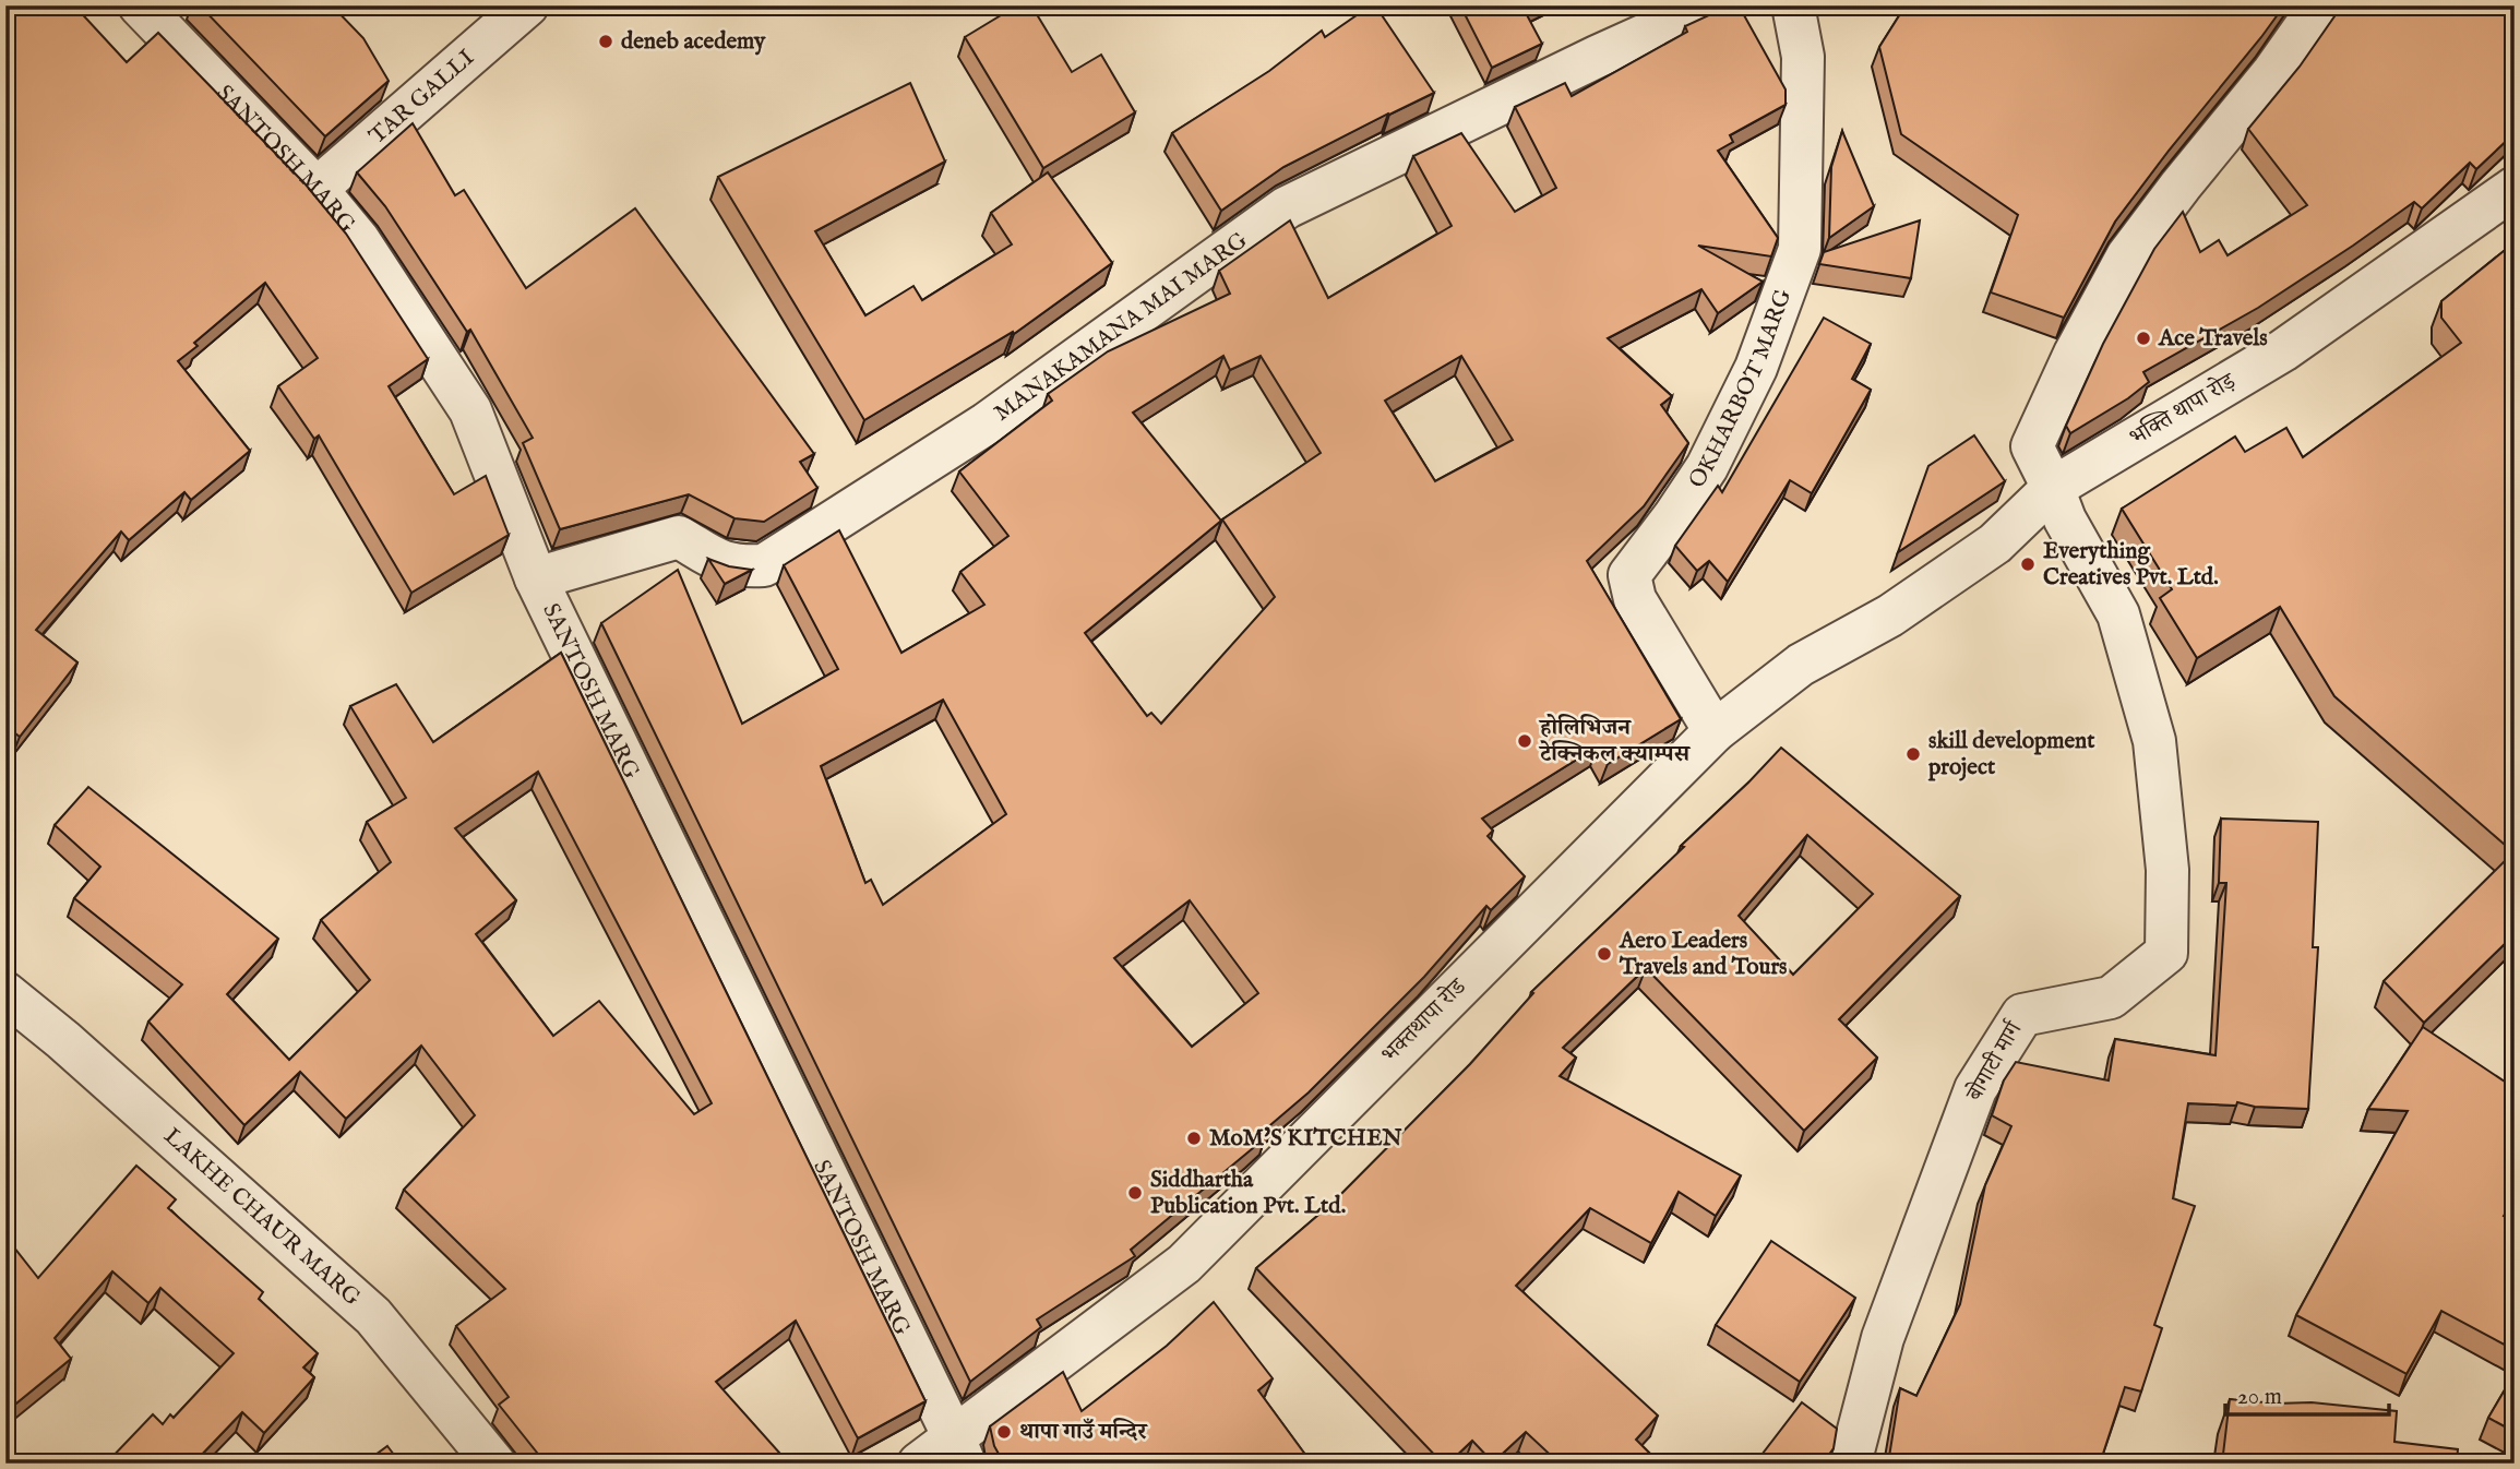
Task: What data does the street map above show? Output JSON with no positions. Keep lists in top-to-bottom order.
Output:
{
  "streets": {
    "street": [
      "TAR GALLI",
      "SANTOSH MARG",
      "MANAKAMANA MAI MARG",
      "OKHARBOT MARG",
      "भक्ति थापा रोड़",
      "भक्तथापा रोड",
      "बोगाटी मार्ग",
      "LAKHE CHAUR MARG"
    ]
  },
  "crossings": [
    ["TAR GALLI", "SANTOSH MARG"],
    ["SANTOSH MARG", "MANAKAMANA MAI MARG"],
    ["SANTOSH MARG", "भक्तथापा रोड"],
    ["OKHARBOT MARG", "भक्तथापा रोड"],
    ["भक्ति थापा रोड़", "भक्तथापा रोड"],
    ["भक्ति थापा रोड़", "बोगाटी मार्ग"]
  ],
  "places": [
    "deneb acedemy",
    "Ace Travels",
    "Everything Creatives Pvt. Ltd.",
    "होलिभिजन टेक्निकल क्याम्पस",
    "skill development project",
    "Aero Leaders Travels and Tours",
    "MoM'S KITCHEN",
    "Siddhartha Publication Pvt. Ltd.",
    "थापा गाउँ मन्दिर"
  ],
  "scale_bar": "20 m"
}
